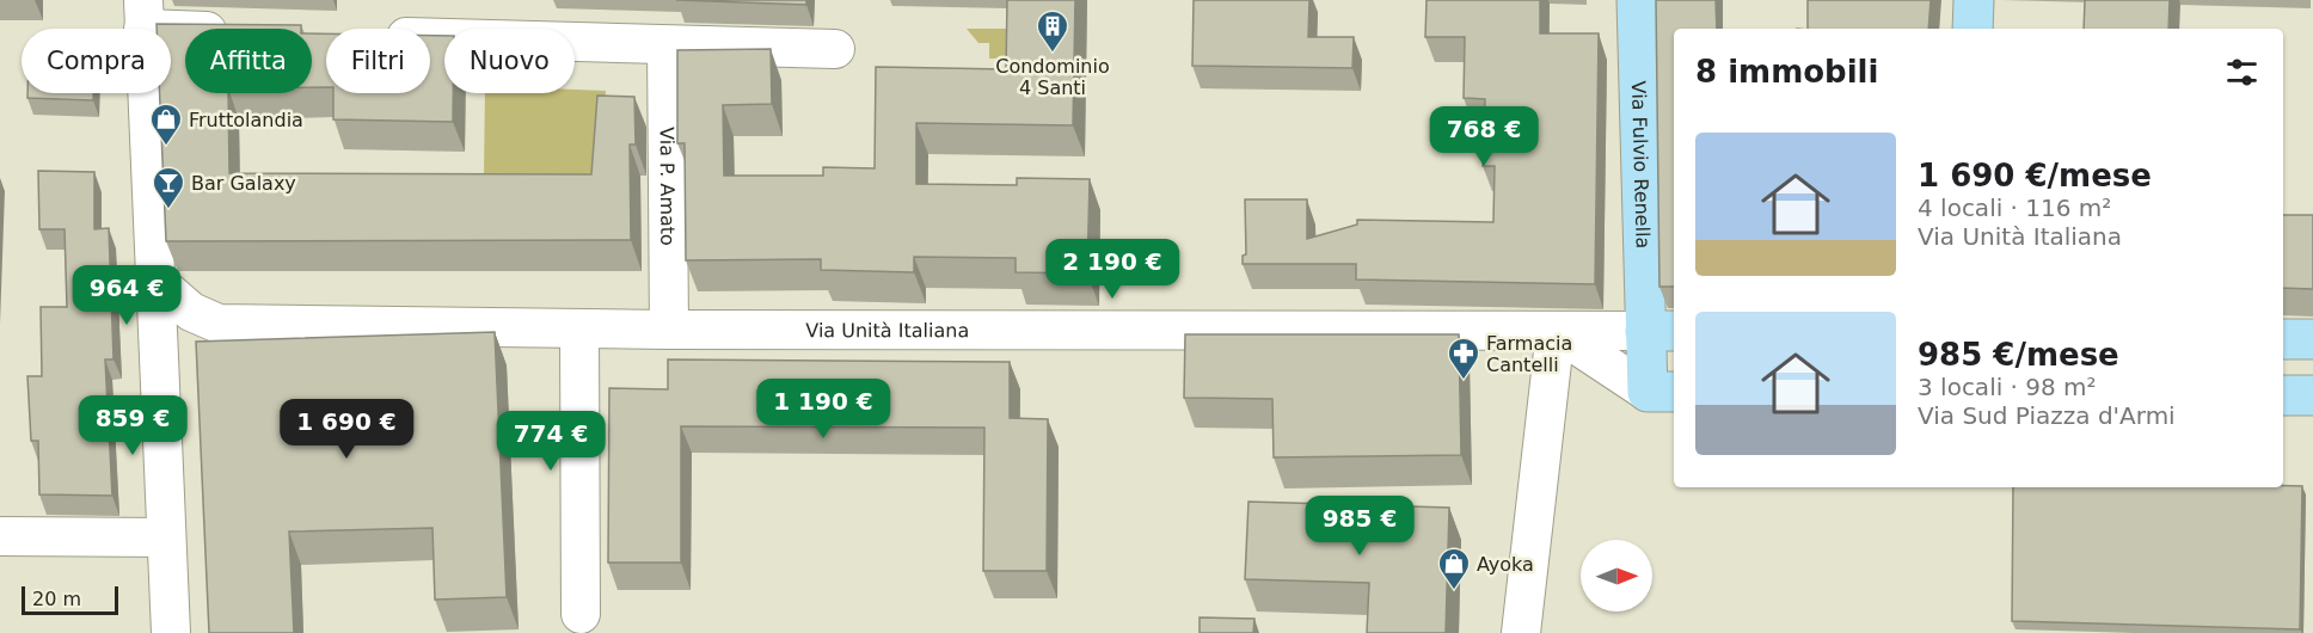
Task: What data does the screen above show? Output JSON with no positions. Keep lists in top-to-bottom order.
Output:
{
  "streets": {
    "main road": ["Via Fulvio Renella"],
    "street": ["Via P. Amato", "Via Unità Italiana"]
  },
  "crossings": [
    ["Via Fulvio Renella", "Via Unità Italiana"],
    ["Via P. Amato", "Via Unità Italiana"]
  ],
  "places": {
    "building": ["Condominio 4 Santi"],
    "shop": ["Fruttolandia", "Ayoka"],
    "bar": ["Bar Galaxy"],
    "pharmacy": ["Farmacia Cantelli"]
  },
  "scale_bar": "20 m",
  "north": "right",
  "page": {
    "chip": [
      "Compra",
      "Affitta",
      "Filtri",
      "Nuovo"
    ],
    "heading": "8 immobili",
    "price": [
      "768 €",
      "2 190 €",
      "964 €",
      "1 190 €",
      "859 €",
      "1 690 €",
      "774 €",
      "985 €"
    ],
    "list": [
      {
        "name": "1 690 €/mese",
        "note": "4 locali · 116 m² · Via Unità Italiana"
      },
      {
        "name": "985 €/mese",
        "note": "3 locali · 98 m² · Via Sud Piazza d'Armi"
      }
    ],
    "scale": "20 m"
  }
}
